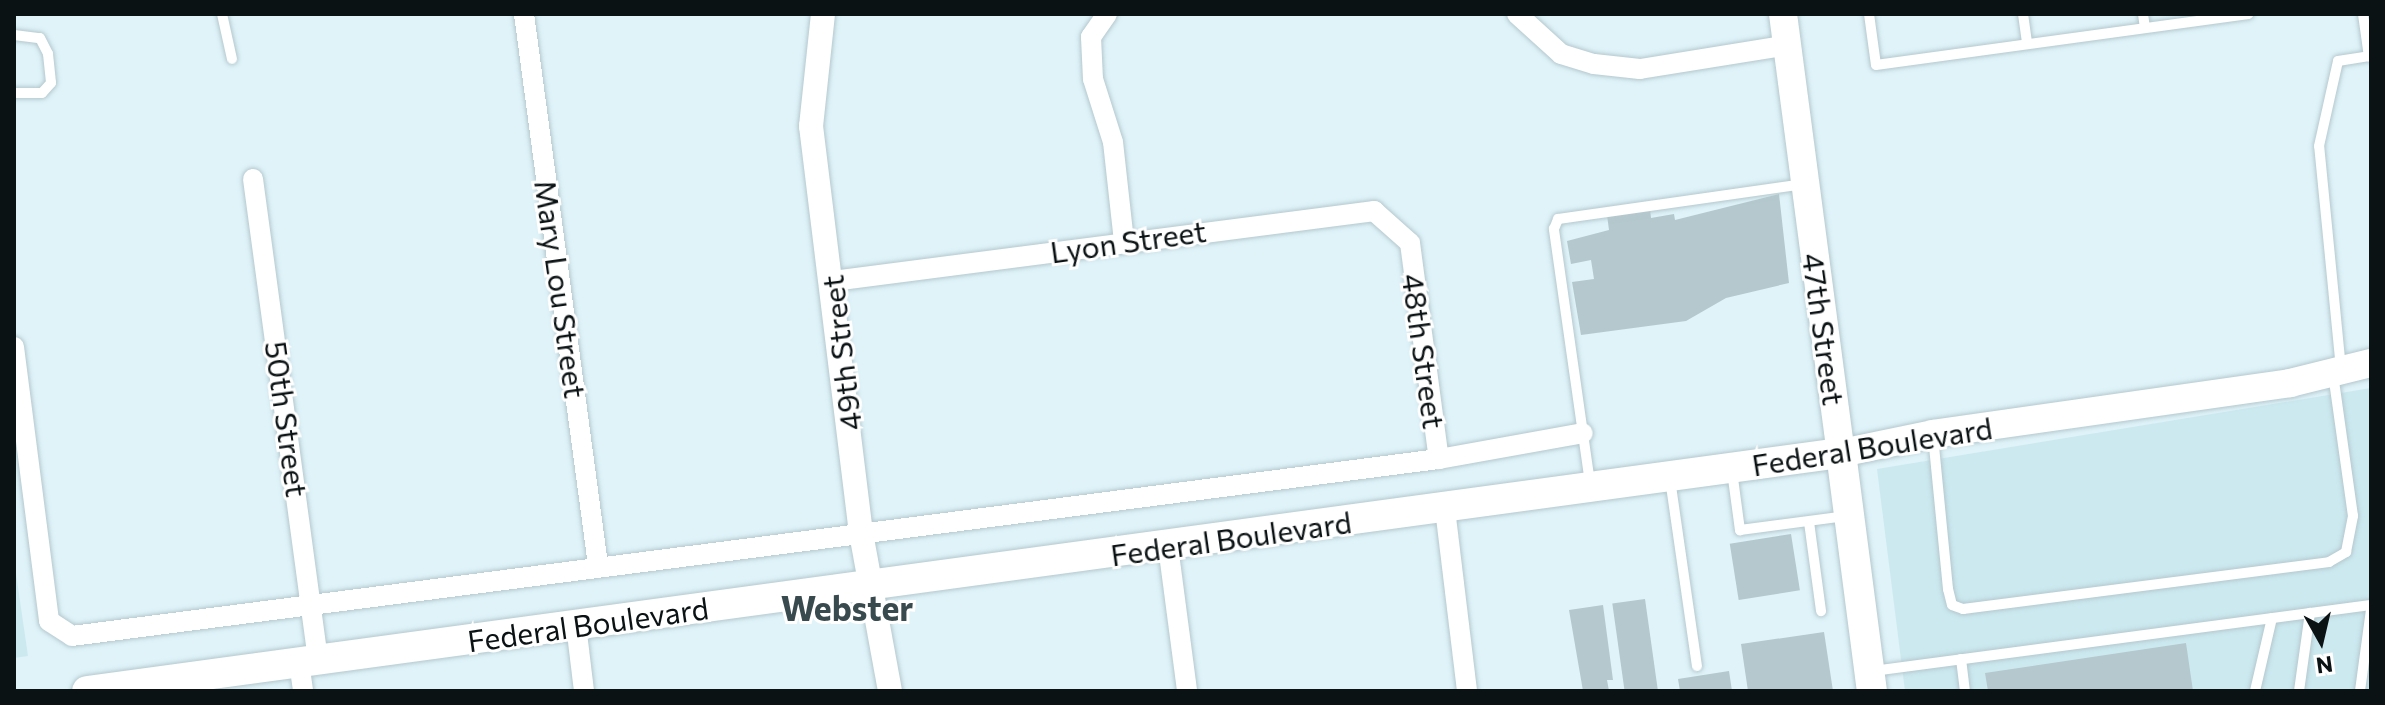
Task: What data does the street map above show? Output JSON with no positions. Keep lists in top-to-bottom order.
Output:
{
  "streets": {
    "main road": ["47th Street", "Federal Boulevard"],
    "street": [
      "Lyon Street",
      "Mary Lou Street",
      "48th Street",
      "49th Street",
      "50th Street"
    ]
  },
  "crossings": [
    ["Lyon Street", "48th Street"],
    ["Lyon Street", "49th Street"],
    ["47th Street", "Federal Boulevard"],
    ["49th Street", "Federal Boulevard"],
    ["50th Street", "Federal Boulevard"]
  ],
  "districts": ["Webster"],
  "north": "bottom"
}
